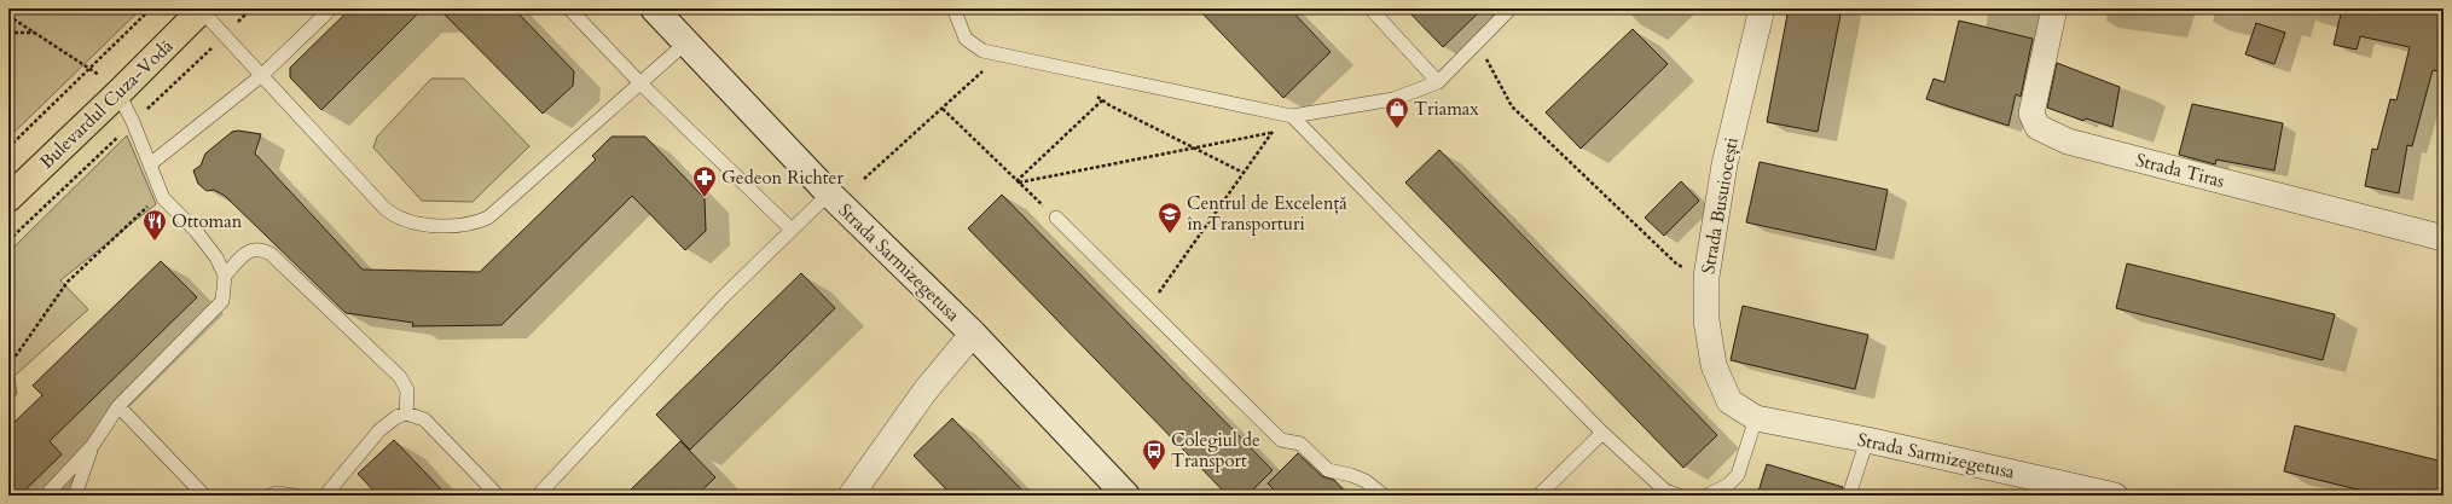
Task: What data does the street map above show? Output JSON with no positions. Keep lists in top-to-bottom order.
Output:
{
  "streets": {
    "main road": ["Bulevardul Cuza-Vodă", "Strada Sarmizegetusa"],
    "street": ["Strada Tiras", "Strada Busuiocești"]
  },
  "crossings": [
    ["Strada Busuiocești", "Strada Sarmizegetusa"]
  ],
  "places": {
    "shop": ["Triamax"],
    "pharmacy": ["Gedeon Richter"],
    "school or university": ["Centrul de Excelență în Transporturi"],
    "restaurant": ["Ottoman"],
    "bus stop": ["Colegiul de Transport"]
  }
}
